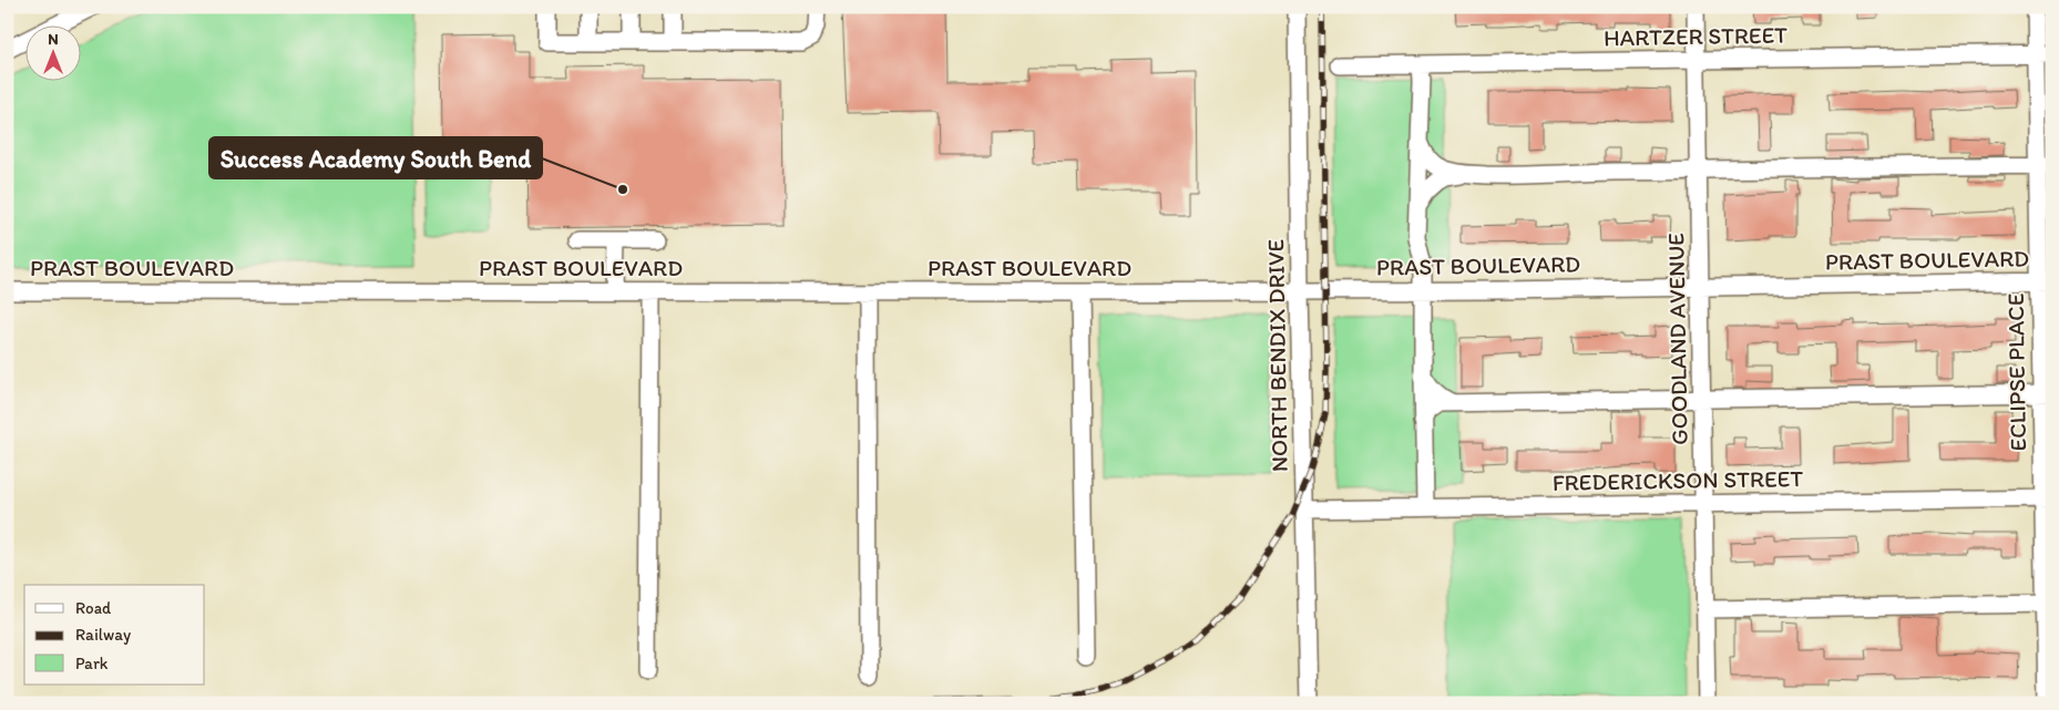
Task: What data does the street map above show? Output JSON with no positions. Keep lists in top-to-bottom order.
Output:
{
  "streets": {
    "street": [
      "HARTZER STREET",
      "PRAST BOULEVARD",
      "GOODLAND AVENUE",
      "NORTH BENDIX DRIVE",
      "ECLIPSE PLACE",
      "FREDERICKSON STREET"
    ]
  },
  "crossings": [
    ["HARTZER STREET", "GOODLAND AVENUE"],
    ["HARTZER STREET", "ECLIPSE PLACE"],
    ["PRAST BOULEVARD", "GOODLAND AVENUE"],
    ["PRAST BOULEVARD", "NORTH BENDIX DRIVE"],
    ["PRAST BOULEVARD", "ECLIPSE PLACE"],
    ["GOODLAND AVENUE", "FREDERICKSON STREET"],
    ["NORTH BENDIX DRIVE", "FREDERICKSON STREET"],
    ["ECLIPSE PLACE", "FREDERICKSON STREET"]
  ],
  "places": ["Success Academy South Bend"],
  "legend": ["Road", "Railway", "Park"],
  "north": "top"
}
